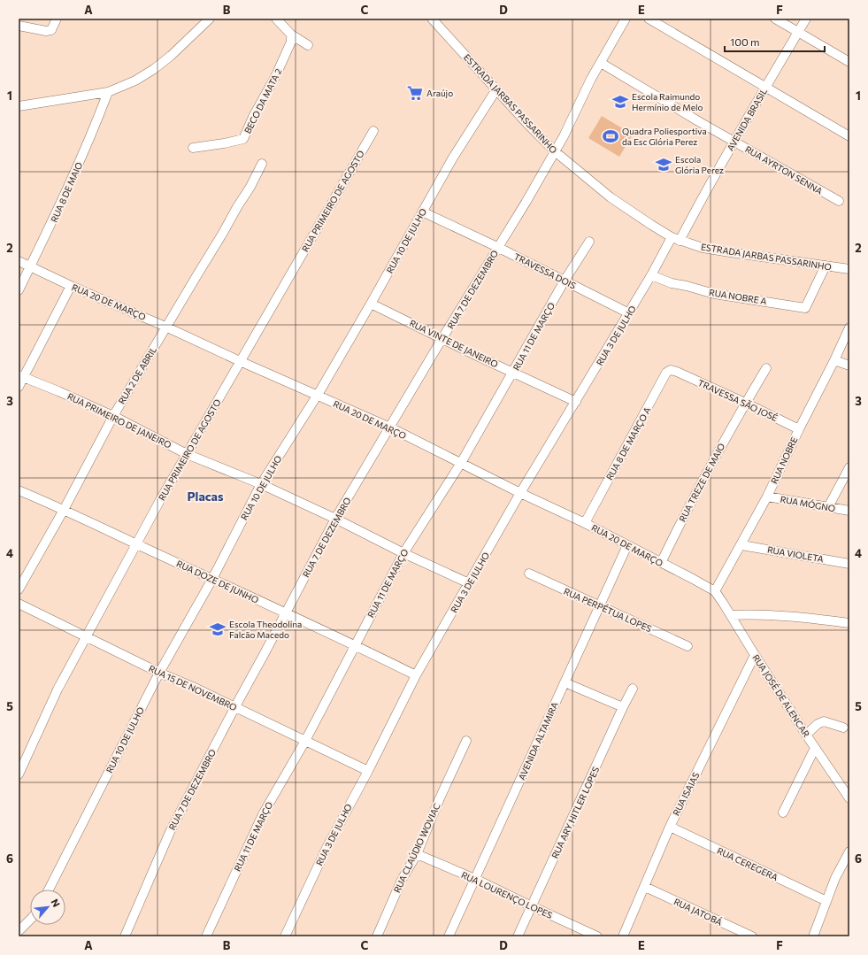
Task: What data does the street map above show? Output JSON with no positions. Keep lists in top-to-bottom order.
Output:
{
  "streets": {
    "street": [
      "BECO DA MATA 2",
      "ESTRADA JARBAS PASSARINHO",
      "AVENIDA BRASIL",
      "RUA AYRTON SENNA",
      "RUA 8 DE MAIO",
      "RUA PRIMEIRO DE AGOSTO",
      "RUA 10 DE JULHO",
      "TRAVESSA DOIS",
      "RUA 7 DE DEZEMBRO",
      "RUA NOBRE A",
      "RUA 20 DE MARÇO",
      "RUA 3 DE JULHO",
      "RUA 11 DE MARÇO",
      "RUA VINTE DE JANEIRO",
      "RUA 2 DE ABRIL",
      "TRAVESSA SÃO JOSÉ",
      "RUA PRIMEIRO DE JANEIRO",
      "RUA 8 DE MARÇO A",
      "RUA NOBRE",
      "RUA TREZE DE MAIO",
      "RUA MÓGNO",
      "RUA VIOLETA",
      "RUA DOZE DE JUNHO",
      "RUA PERPÉTUA LOPES",
      "RUA 15 DE NOVEMBRO",
      "RUA JOSÉ DE ALENCAR",
      "AVENIDA ALTAMIRA",
      "RUA ISAIAS",
      "RUA ARY HITLER LOPES",
      "RUA CLAÚDIO WOVIAC",
      "RUA CEREGERA",
      "RUA LOURENÇO LOPES",
      "RUA JATOBÁ"
    ]
  },
  "crossings": [
    ["ESTRADA JARBAS PASSARINHO", "AVENIDA BRASIL"],
    ["ESTRADA JARBAS PASSARINHO", "RUA 10 DE JULHO"],
    ["ESTRADA JARBAS PASSARINHO", "RUA 7 DE DEZEMBRO"],
    ["ESTRADA JARBAS PASSARINHO", "RUA NOBRE A"],
    ["ESTRADA JARBAS PASSARINHO", "RUA 3 DE JULHO"],
    ["AVENIDA BRASIL", "RUA AYRTON SENNA"],
    ["RUA AYRTON SENNA", "RUA 7 DE DEZEMBRO"],
    ["RUA 8 DE MAIO", "RUA 20 DE MARÇO"],
    ["RUA PRIMEIRO DE AGOSTO", "RUA 20 DE MARÇO"],
    ["RUA PRIMEIRO DE AGOSTO", "RUA PRIMEIRO DE JANEIRO"],
    ["RUA PRIMEIRO DE AGOSTO", "RUA DOZE DE JUNHO"],
    ["RUA PRIMEIRO DE AGOSTO", "RUA 15 DE NOVEMBRO"],
    ["RUA 10 DE JULHO", "TRAVESSA DOIS"],
    ["RUA 10 DE JULHO", "RUA 20 DE MARÇO"],
    ["RUA 10 DE JULHO", "RUA VINTE DE JANEIRO"],
    ["RUA 10 DE JULHO", "RUA PRIMEIRO DE JANEIRO"],
    ["RUA 10 DE JULHO", "RUA DOZE DE JUNHO"],
    ["RUA 10 DE JULHO", "RUA 15 DE NOVEMBRO"],
    ["TRAVESSA DOIS", "RUA 7 DE DEZEMBRO"],
    ["TRAVESSA DOIS", "RUA 3 DE JULHO"],
    ["TRAVESSA DOIS", "RUA 11 DE MARÇO"],
    ["RUA 7 DE DEZEMBRO", "RUA 20 DE MARÇO"],
    ["RUA 7 DE DEZEMBRO", "RUA VINTE DE JANEIRO"],
    ["RUA 7 DE DEZEMBRO", "RUA PRIMEIRO DE JANEIRO"],
    ["RUA 7 DE DEZEMBRO", "RUA DOZE DE JUNHO"],
    ["RUA 7 DE DEZEMBRO", "RUA 15 DE NOVEMBRO"],
    ["RUA NOBRE A", "RUA 3 DE JULHO"],
    ["RUA 20 DE MARÇO", "RUA 3 DE JULHO"],
    ["RUA 20 DE MARÇO", "RUA 11 DE MARÇO"],
    ["RUA 20 DE MARÇO", "RUA 2 DE ABRIL"],
    ["RUA 20 DE MARÇO", "RUA 8 DE MARÇO A"],
    ["RUA 20 DE MARÇO", "RUA NOBRE"],
    ["RUA 20 DE MARÇO", "RUA TREZE DE MAIO"],
    ["RUA 20 DE MARÇO", "RUA JOSÉ DE ALENCAR"],
    ["RUA 20 DE MARÇO", "AVENIDA ALTAMIRA"],
    ["RUA 3 DE JULHO", "RUA VINTE DE JANEIRO"],
    ["RUA 3 DE JULHO", "RUA PRIMEIRO DE JANEIRO"],
    ["RUA 3 DE JULHO", "RUA DOZE DE JUNHO"],
    ["RUA 3 DE JULHO", "RUA 15 DE NOVEMBRO"],
    ["RUA 11 DE MARÇO", "RUA VINTE DE JANEIRO"],
    ["RUA 11 DE MARÇO", "RUA PRIMEIRO DE JANEIRO"],
    ["RUA 11 DE MARÇO", "RUA DOZE DE JUNHO"],
    ["RUA 11 DE MARÇO", "RUA 15 DE NOVEMBRO"],
    ["RUA 2 DE ABRIL", "RUA PRIMEIRO DE JANEIRO"],
    ["RUA 2 DE ABRIL", "RUA DOZE DE JUNHO"],
    ["TRAVESSA SÃO JOSÉ", "RUA 8 DE MARÇO A"],
    ["TRAVESSA SÃO JOSÉ", "RUA NOBRE"],
    ["TRAVESSA SÃO JOSÉ", "RUA TREZE DE MAIO"],
    ["RUA NOBRE", "RUA MÓGNO"],
    ["RUA NOBRE", "RUA VIOLETA"],
    ["RUA NOBRE", "RUA JOSÉ DE ALENCAR"],
    ["RUA PERPÉTUA LOPES", "AVENIDA ALTAMIRA"],
    ["RUA JOSÉ DE ALENCAR", "RUA ISAIAS"],
    ["AVENIDA ALTAMIRA", "RUA LOURENÇO LOPES"],
    ["RUA ISAIAS", "RUA CEREGERA"],
    ["RUA ISAIAS", "RUA JATOBÁ"],
    ["RUA ARY HITLER LOPES", "RUA LOURENÇO LOPES"],
    ["RUA CLAÚDIO WOVIAC", "RUA LOURENÇO LOPES"]
  ],
  "districts": ["Placas"],
  "places": {
    "supermarket": ["Araújo"],
    "school or university": ["Escola Raimundo Hermínio de Melo", "Escola Glória Perez", "Escola Theodolina Falcão Macedo"],
    "sports": ["Quadra Poliesportiva da Esc Glória Perez"]
  },
  "scale_bar": "100 m",
  "north": "top right",
  "grid": {
    "columns": [
      "A",
      "B",
      "C",
      "D",
      "E",
      "F"
    ],
    "rows": [
      "1",
      "2",
      "3",
      "4",
      "5",
      "6"
    ]
  }
}
